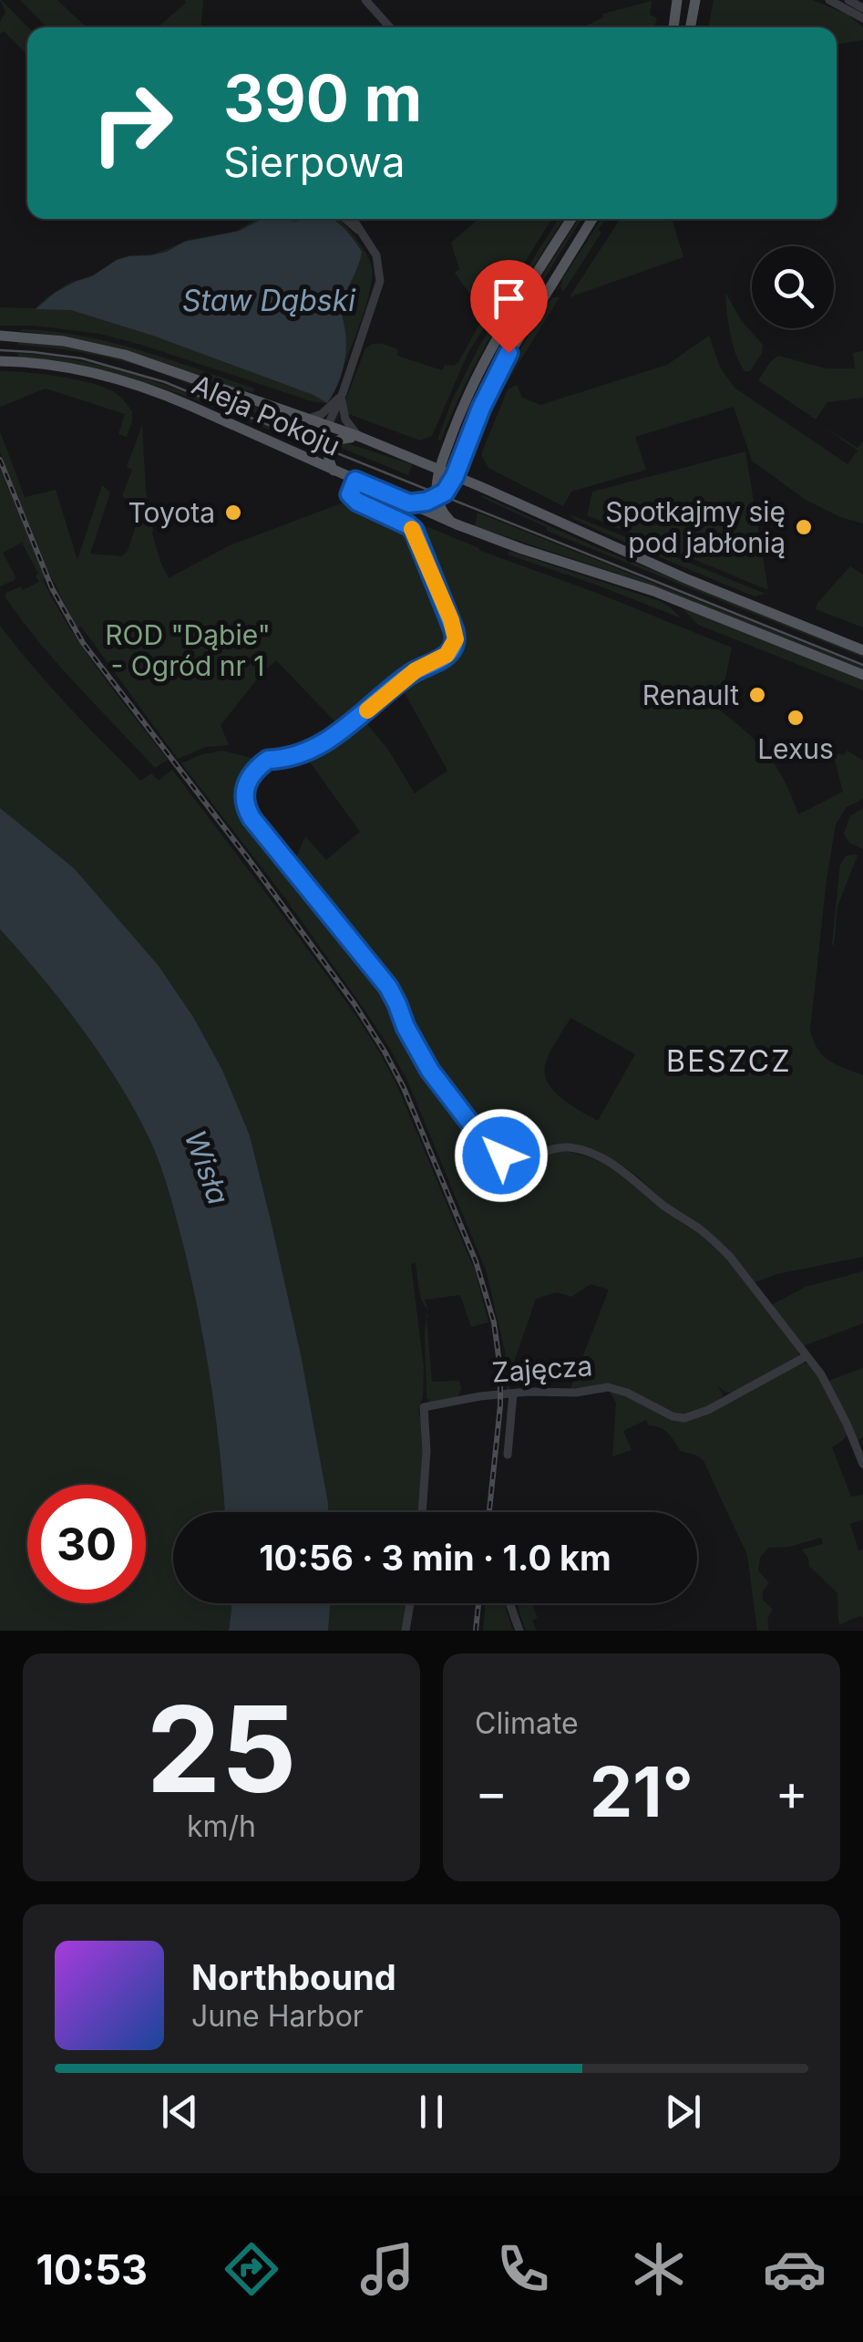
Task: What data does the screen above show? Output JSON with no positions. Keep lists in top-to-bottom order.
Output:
{
  "streets": {
    "main road": ["Aleja Pokoju"],
    "street": ["Zajęcza"]
  },
  "districts": ["BESZCZ"],
  "water": ["Staw Dąbski", "Wisła"],
  "parks": ["ROD \"Dąbie\" - Ogród nr 1"],
  "places": [
    "Toyota",
    "Spotkajmy się pod jabłonią",
    "Renault",
    "Lexus"
  ],
  "page": {
    "turn": ["390 m", "Sierpowa"],
    "limit": "30",
    "trip": "10:56 · 3 min · 1.0 km",
    "tile": [
      ["25", "km/h"],
      "Climate"
    ],
    "heat": ["−", "21°", "+"],
    "song": ["Northbound", "June Harbor"],
    "tabs": "10:53"
  }
}
